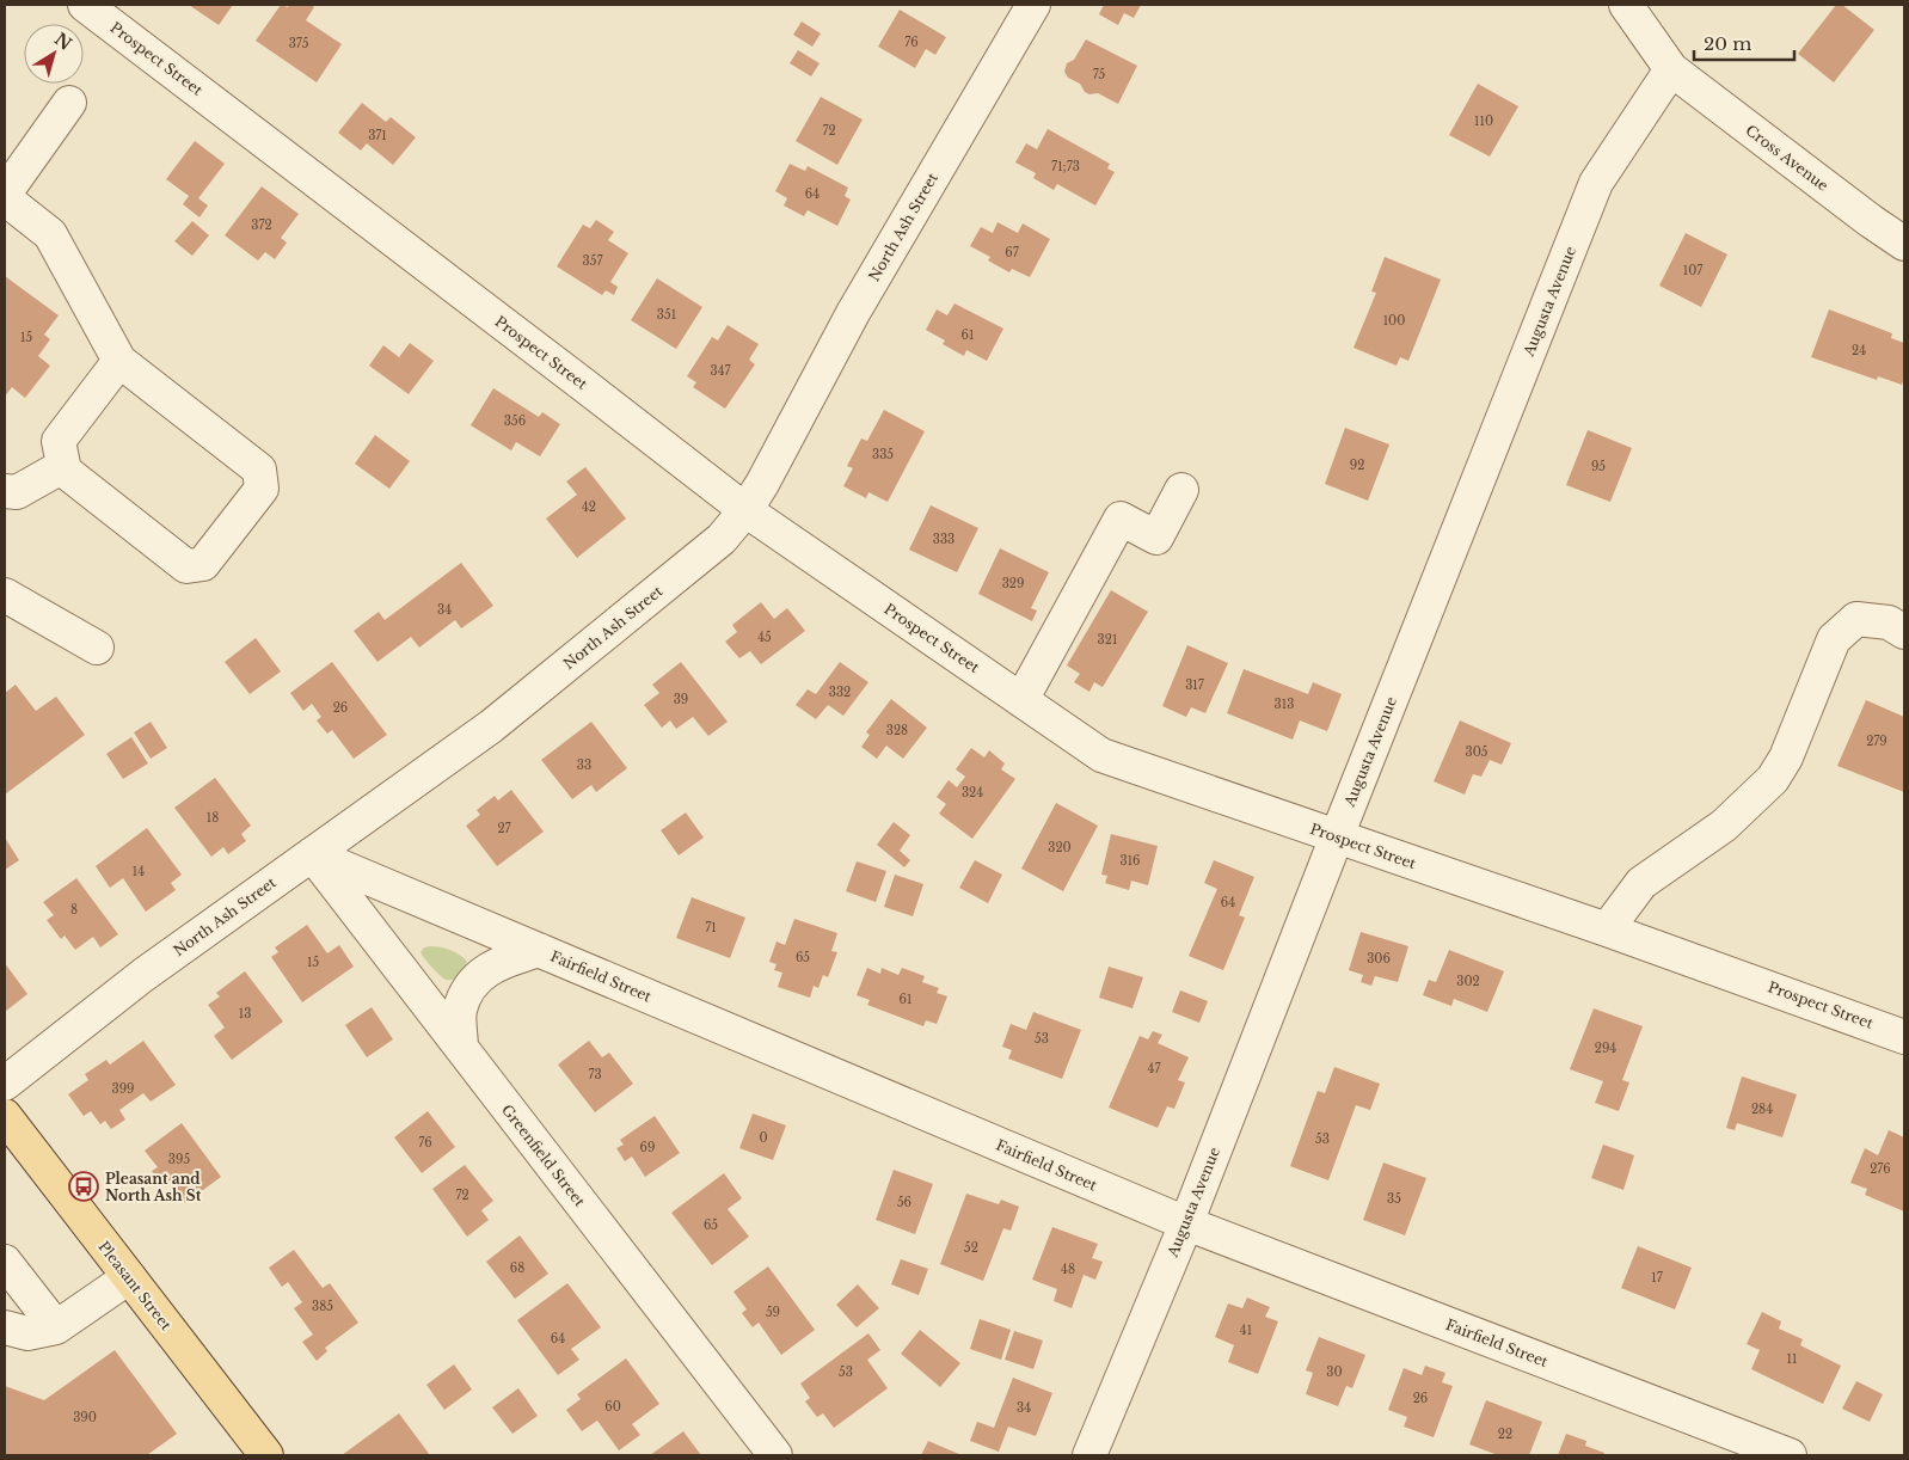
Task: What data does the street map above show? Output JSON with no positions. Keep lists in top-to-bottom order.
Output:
{
  "streets": {
    "main road": ["Pleasant Street"],
    "street": [
      "Prospect Street",
      "Cross Avenue",
      "North Ash Street",
      "Augusta Avenue",
      "Fairfield Street",
      "Greenfield Street"
    ]
  },
  "crossings": [
    ["Prospect Street", "North Ash Street"],
    ["Prospect Street", "Augusta Avenue"],
    ["Cross Avenue", "Augusta Avenue"],
    ["North Ash Street", "Fairfield Street"],
    ["North Ash Street", "Greenfield Street"],
    ["Augusta Avenue", "Fairfield Street"],
    ["Fairfield Street", "Greenfield Street"]
  ],
  "places": {
    "bus stop": ["Pleasant and North Ash St"]
  },
  "house_numbers": [
    "76",
    "375",
    "75",
    "110",
    "72",
    "371",
    "71;73",
    "64",
    "372",
    "67",
    "357",
    "107",
    "351",
    "100",
    "61",
    "15",
    "24",
    "347",
    "356",
    "335",
    "92",
    "95",
    "42",
    "333",
    "329",
    "34",
    "45",
    "321",
    "317",
    "332",
    "39",
    "313",
    "26",
    "328",
    "279",
    "305",
    "33",
    "324",
    "18",
    "27",
    "320",
    "316",
    "14",
    "64",
    "8",
    "71",
    "65",
    "306",
    "15",
    "302",
    "61",
    "13",
    "53",
    "294",
    "47",
    "73",
    "399",
    "284",
    "0",
    "53",
    "76",
    "69",
    "395",
    "276",
    "72",
    "35",
    "56",
    "65",
    "52",
    "68",
    "48",
    "17",
    "385",
    "59",
    "41",
    "64",
    "11",
    "53",
    "30",
    "26",
    "60",
    "34",
    "390",
    "22"
  ],
  "scale_bar": "20 m",
  "north": "top right"
}
